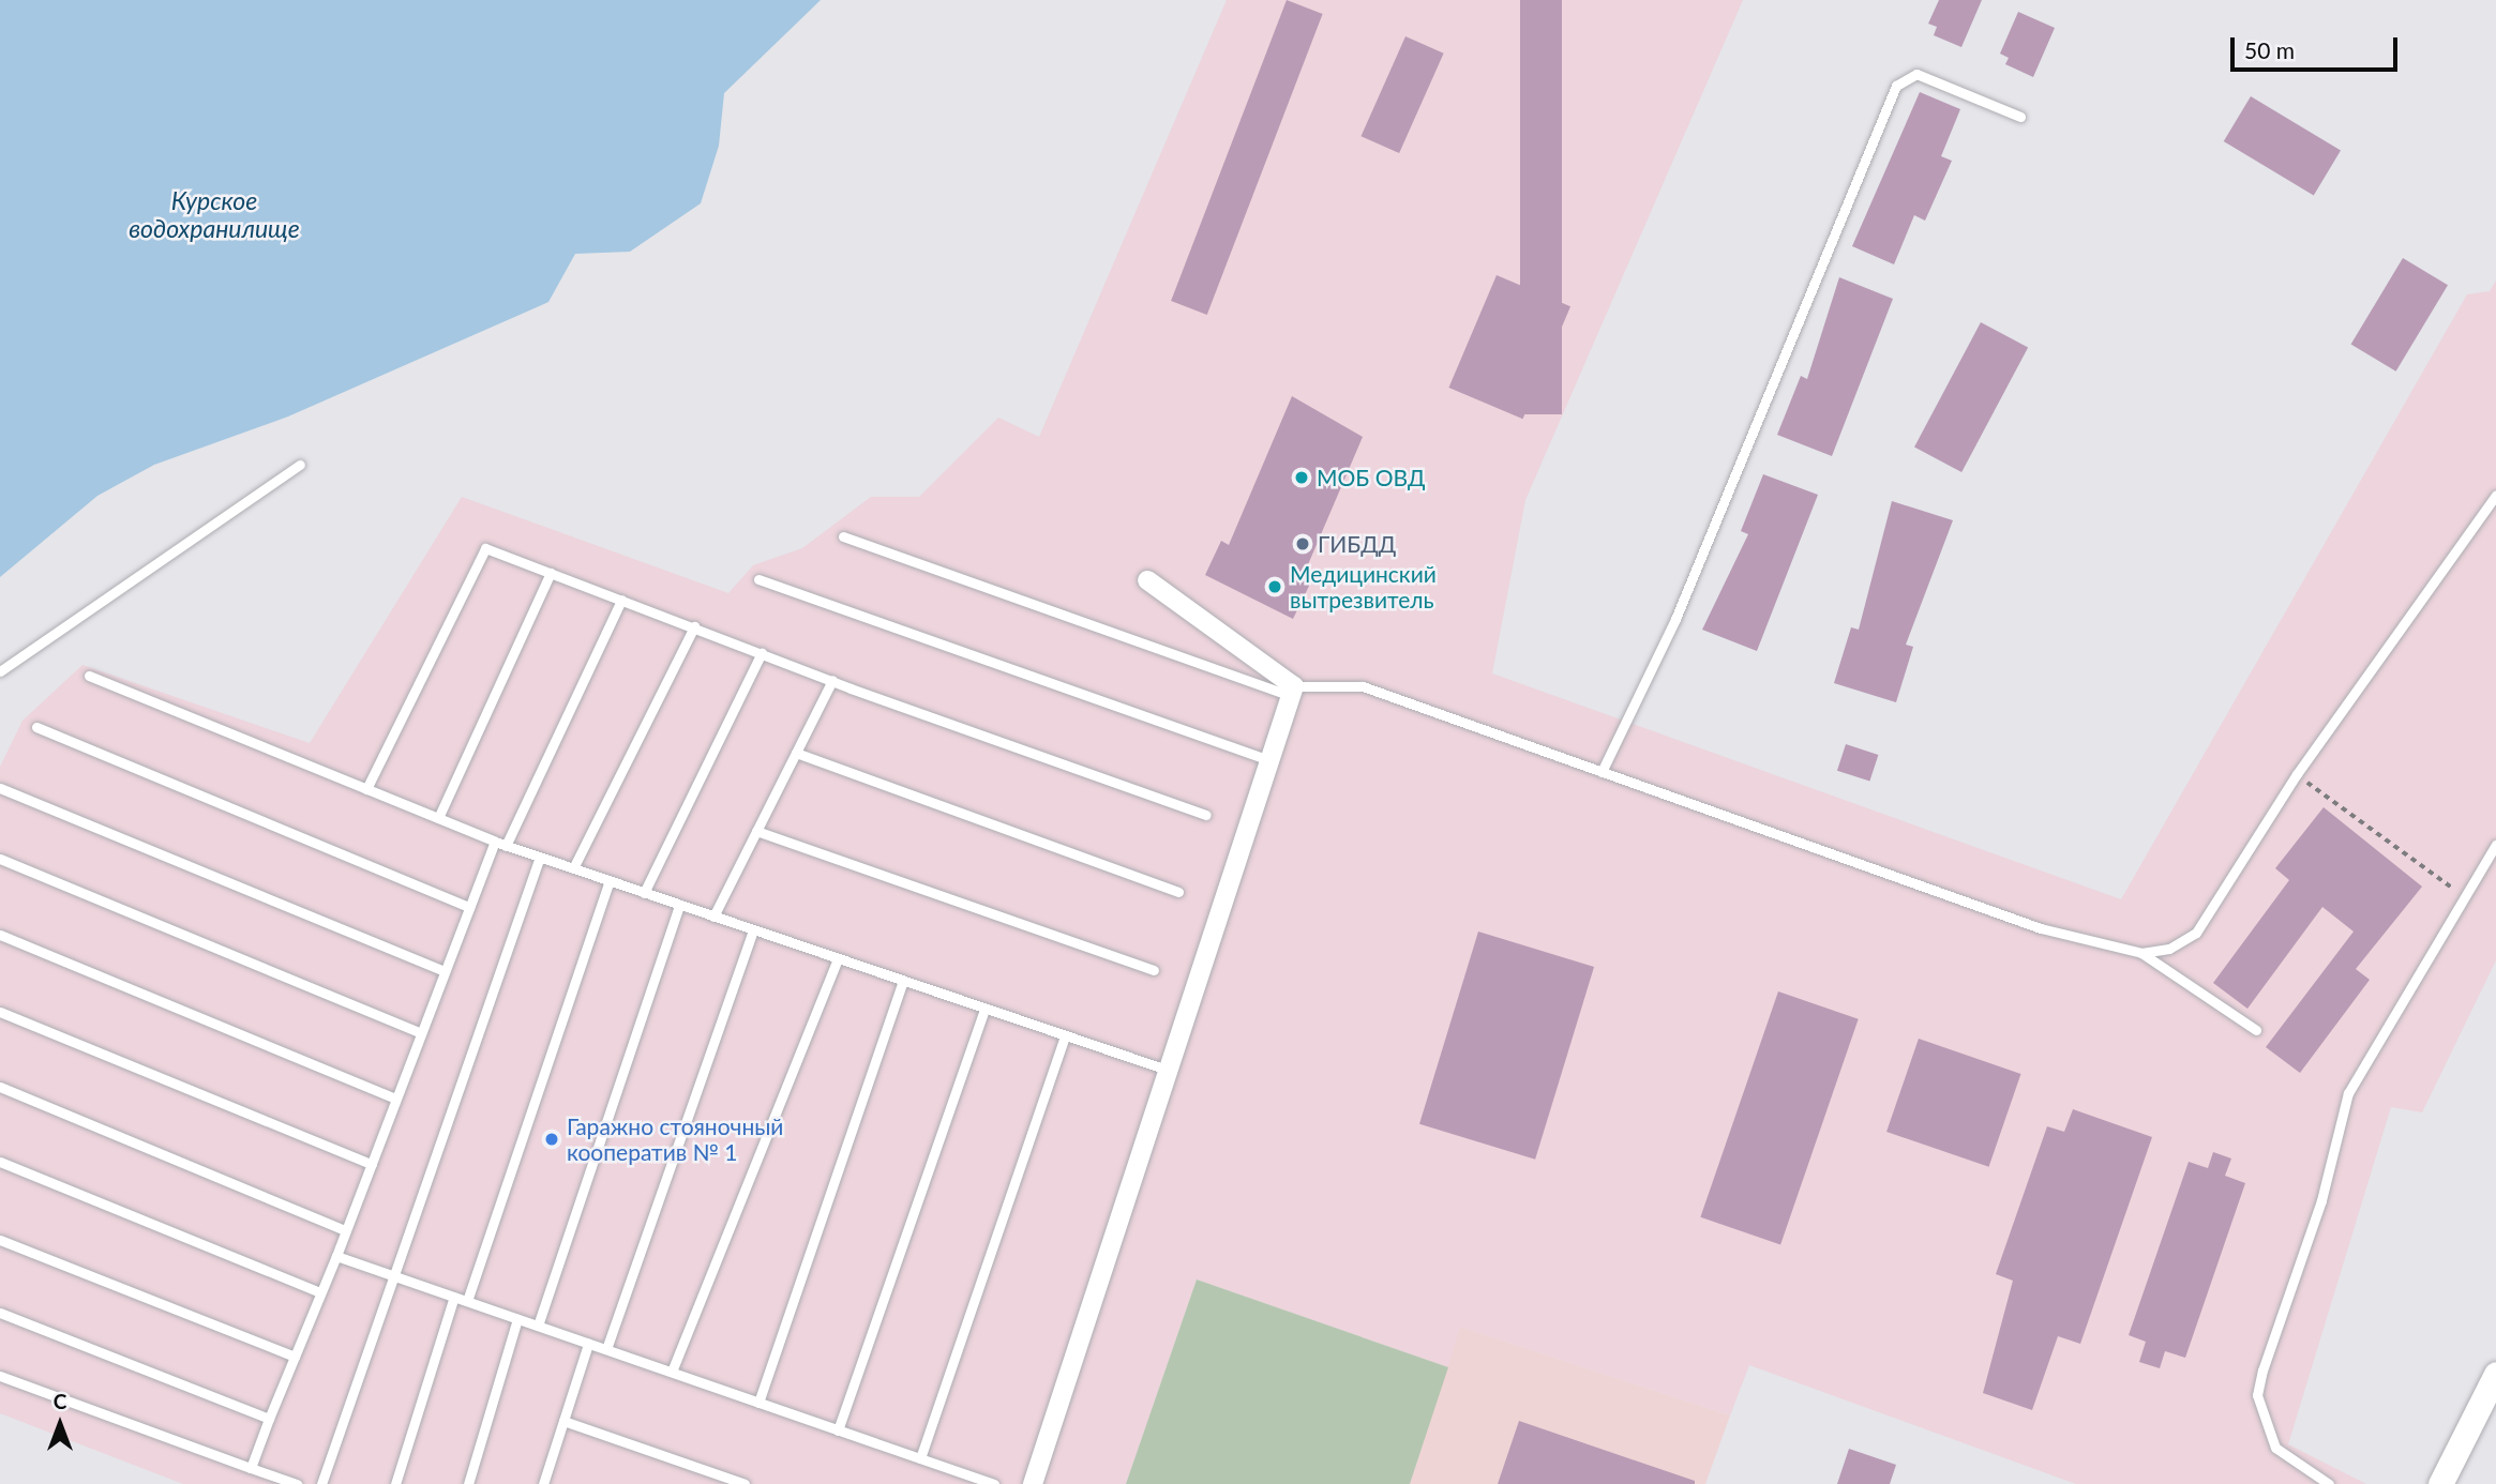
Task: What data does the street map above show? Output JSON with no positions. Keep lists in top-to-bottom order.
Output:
{
  "water": ["Курское водохранилище"],
  "places": [
    "МОБ ОВД",
    "ГИБДД",
    "Медицинский вытрезвитель",
    "Гаражно стояночный кооператив № 1"
  ],
  "scale_bar": "50 m",
  "north": "top"
}
